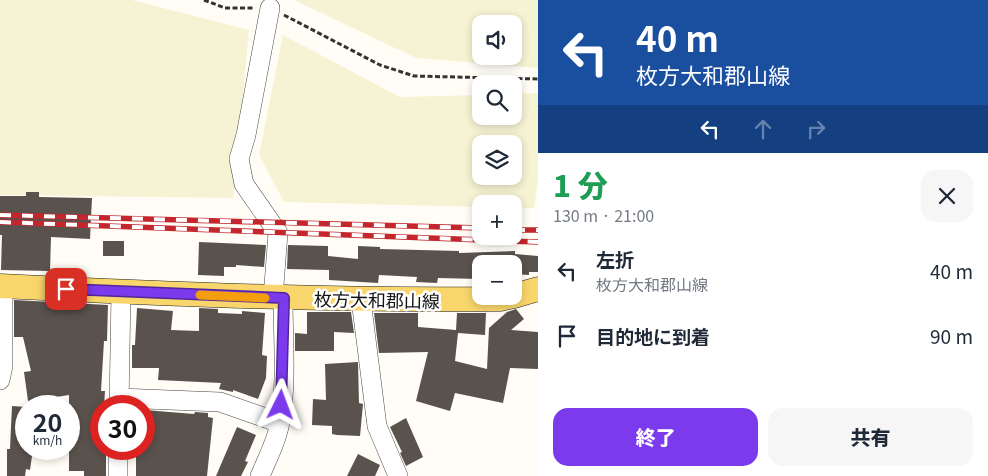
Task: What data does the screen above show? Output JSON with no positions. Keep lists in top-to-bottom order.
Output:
{
  "streets": {
    "main road": ["枚方大和郡山線"]
  },
  "page": {
    "turn": ["40 m", "枚方大和郡山線"],
    "map_buttons": ["+", "−"],
    "heading": ["1 分", "130 m · 21:00"],
    "list": [
      {
        "name": "左折",
        "note": "枚方大和郡山線",
        "value": "40 m"
      },
      {
        "name": "目的地に到着",
        "value": "90 m"
      }
    ],
    "speed": "20 km/h",
    "limit": "30",
    "buttons": ["終了", "共有"]
  }
}
